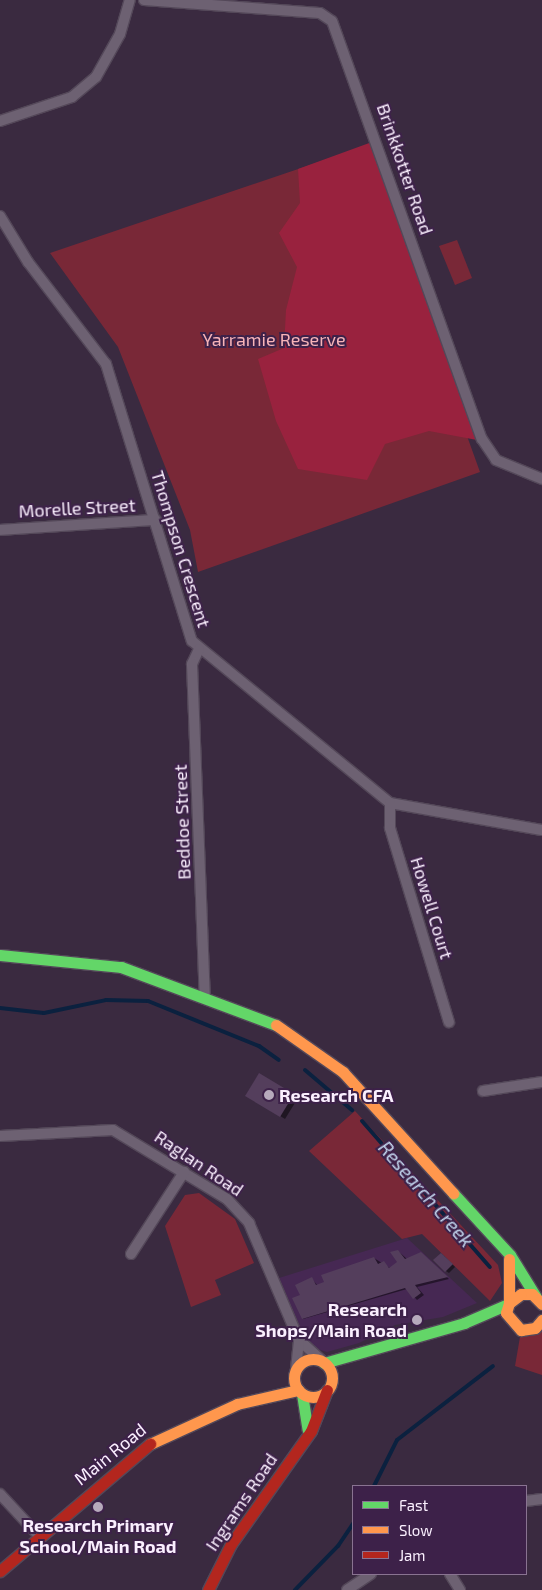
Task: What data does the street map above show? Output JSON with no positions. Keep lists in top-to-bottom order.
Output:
{
  "streets": {
    "main road": ["Main Road", "Ingrams Road"],
    "street": [
      "Brinkkotter Road",
      "Morelle Street",
      "Thompson Crescent",
      "Beddoe Street",
      "Howell Court",
      "Raglan Road"
    ]
  },
  "crossings": [
    ["Morelle Street", "Thompson Crescent"],
    ["Thompson Crescent", "Beddoe Street"],
    ["Thompson Crescent", "Howell Court"],
    ["Raglan Road", "Main Road"],
    ["Raglan Road", "Ingrams Road"],
    ["Main Road", "Ingrams Road"]
  ],
  "water": ["Research Creek"],
  "parks": ["Yarramie Reserve"],
  "places": ["Research CFA", "Research Shops/Main Road", "Research Primary School/Main Road"],
  "legend": ["Fast", "Slow", "Jam"]
}
